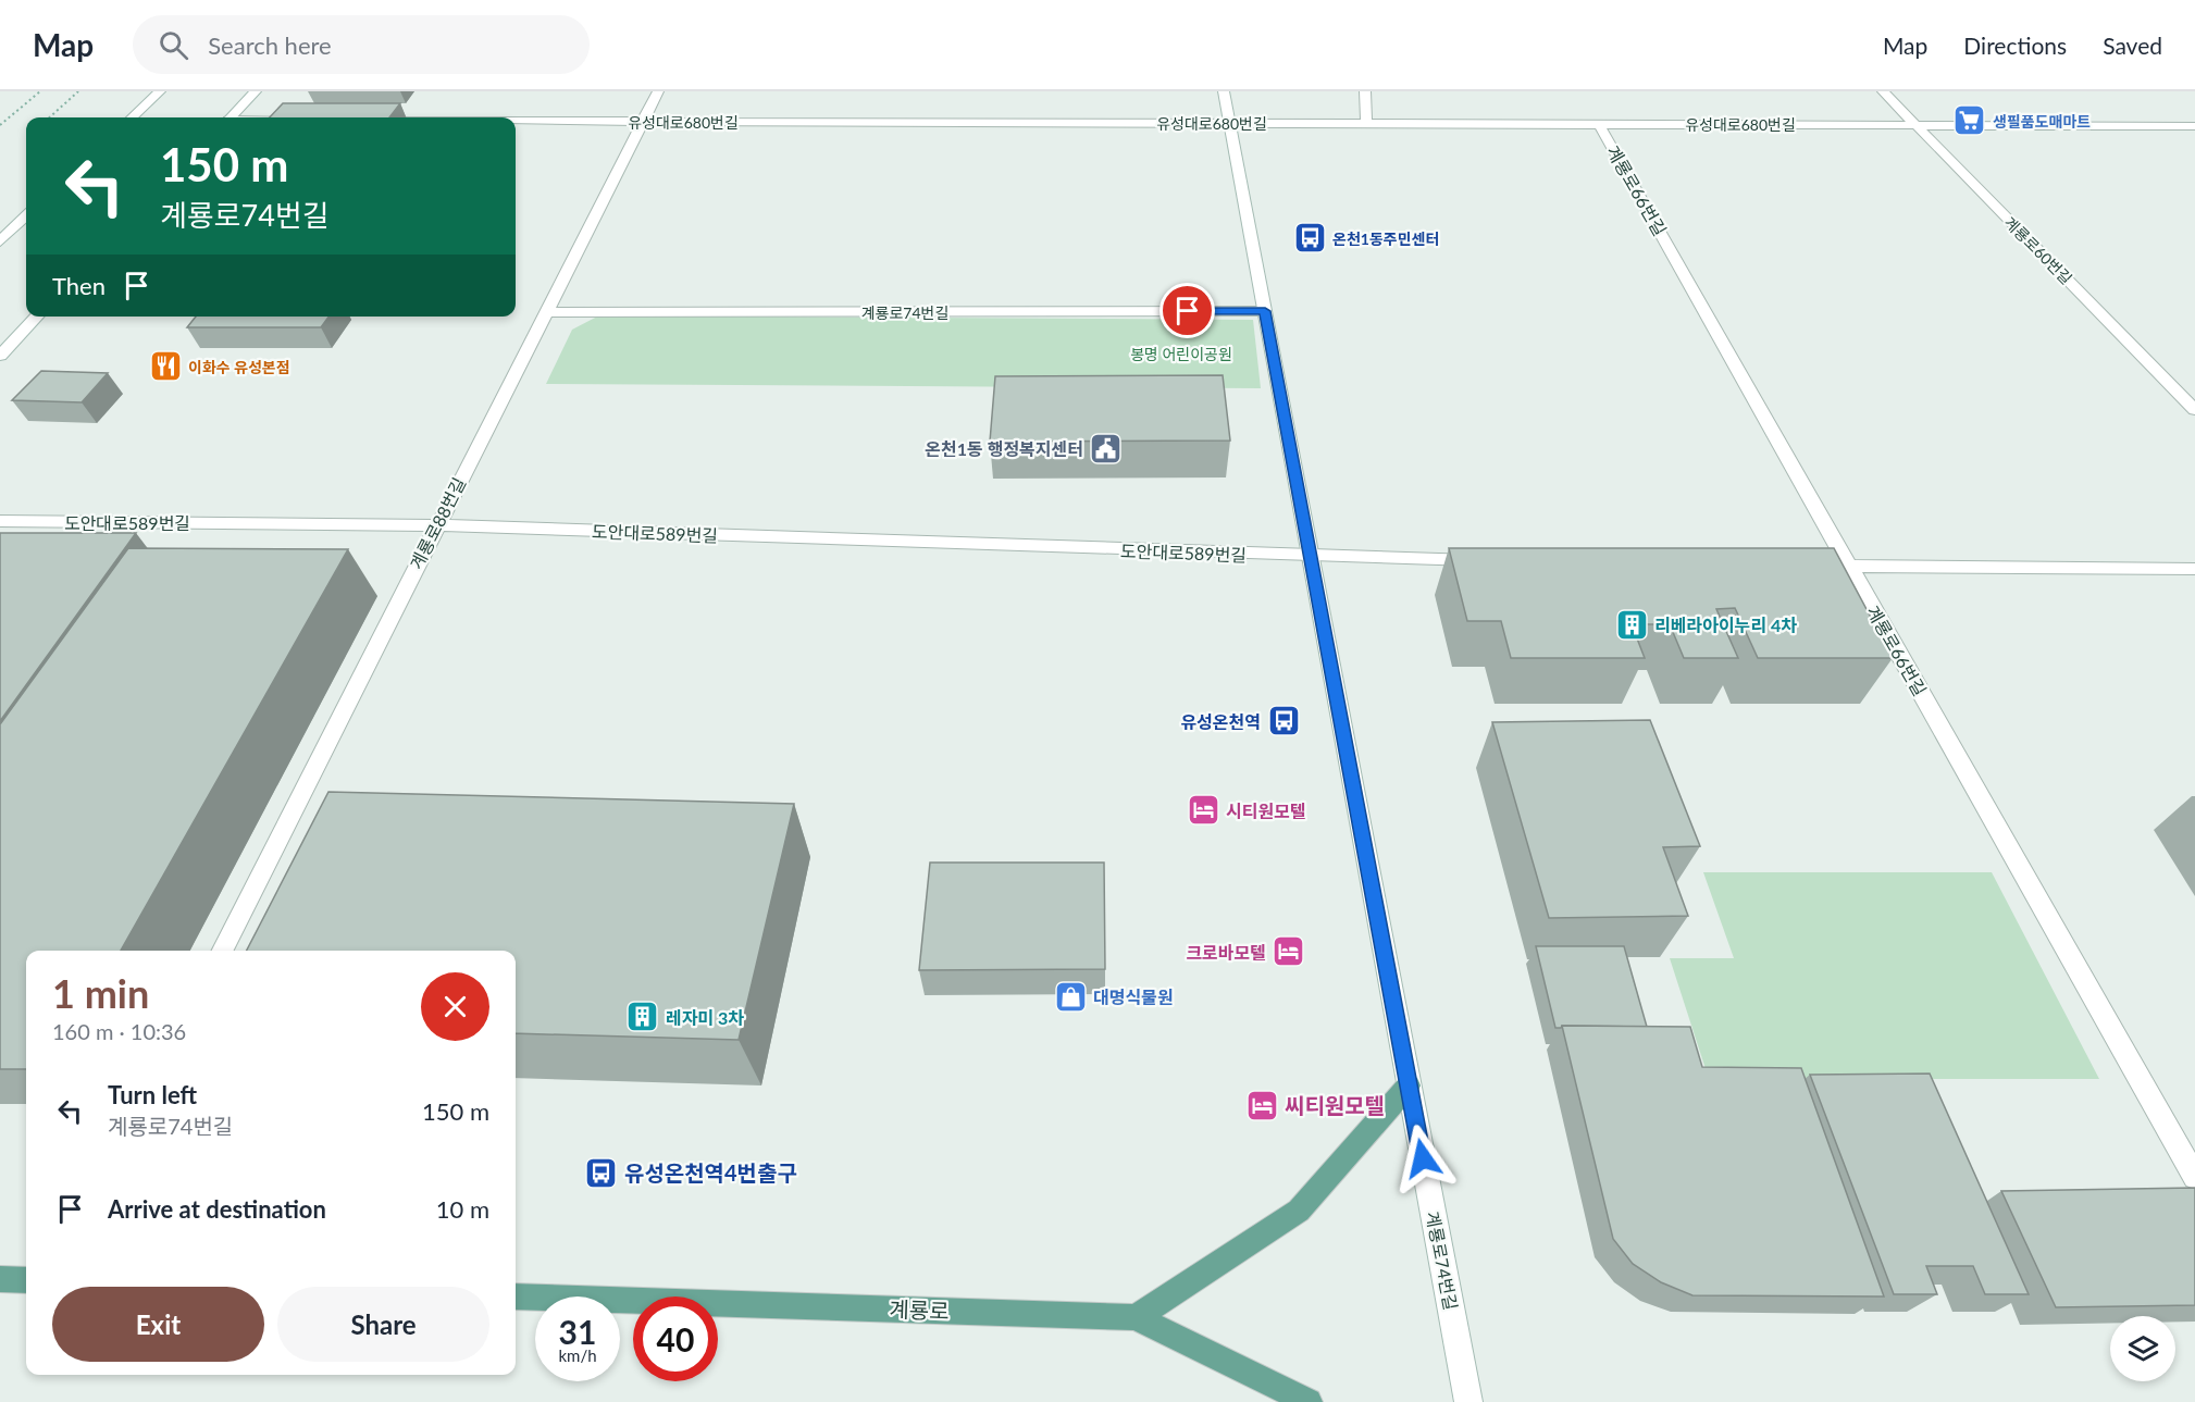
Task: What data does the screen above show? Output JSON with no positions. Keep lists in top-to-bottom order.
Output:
{
  "streets": {
    "main road": ["계룡로"],
    "street": [
      "유성대로680번길",
      "계룡로66번길",
      "계룡로60번길",
      "계룡로74번길",
      "도안대로589번길",
      "계룡로88번길"
    ]
  },
  "crossings": [
    ["유성대로680번길", "계룡로66번길"],
    ["유성대로680번길", "계룡로60번길"],
    ["유성대로680번길", "계룡로74번길"],
    ["유성대로680번길", "계룡로88번길"],
    ["계룡로74번길", "도안대로589번길"],
    ["계룡로74번길", "계룡로88번길"],
    ["도안대로589번길", "계룡로88번길"]
  ],
  "parks": ["봉명 어린이공원"],
  "places": {
    "supermarket": ["생필품도매마트"],
    "bus stop": ["온천1동주민센터", "유성온천역", "유성온천역4번출구"],
    "restaurant": ["이화수 유성본점"],
    "public building": ["온천1동 행정복지센터"],
    "building": ["리베라아이누리 4차", "레자미 3차"],
    "hotel": ["시티원모텔", "크로바모텔", "씨티원모텔"],
    "shop": ["대명식물원"]
  },
  "page": {
    "header": "Map",
    "search": "Search here",
    "nav": ["Map", "Directions", "Saved"],
    "turn": ["150 m", "계룡로74번길"],
    "then": "Then",
    "heading": ["1 min", "160 m · 10:36"],
    "list": [
      {
        "name": "Turn left",
        "note": "계룡로74번길",
        "value": "150 m"
      },
      {
        "name": "Arrive at destination",
        "value": "10 m"
      }
    ],
    "buttons": ["Exit", "Share"],
    "speed": "31 km/h",
    "limit": "40"
  }
}
